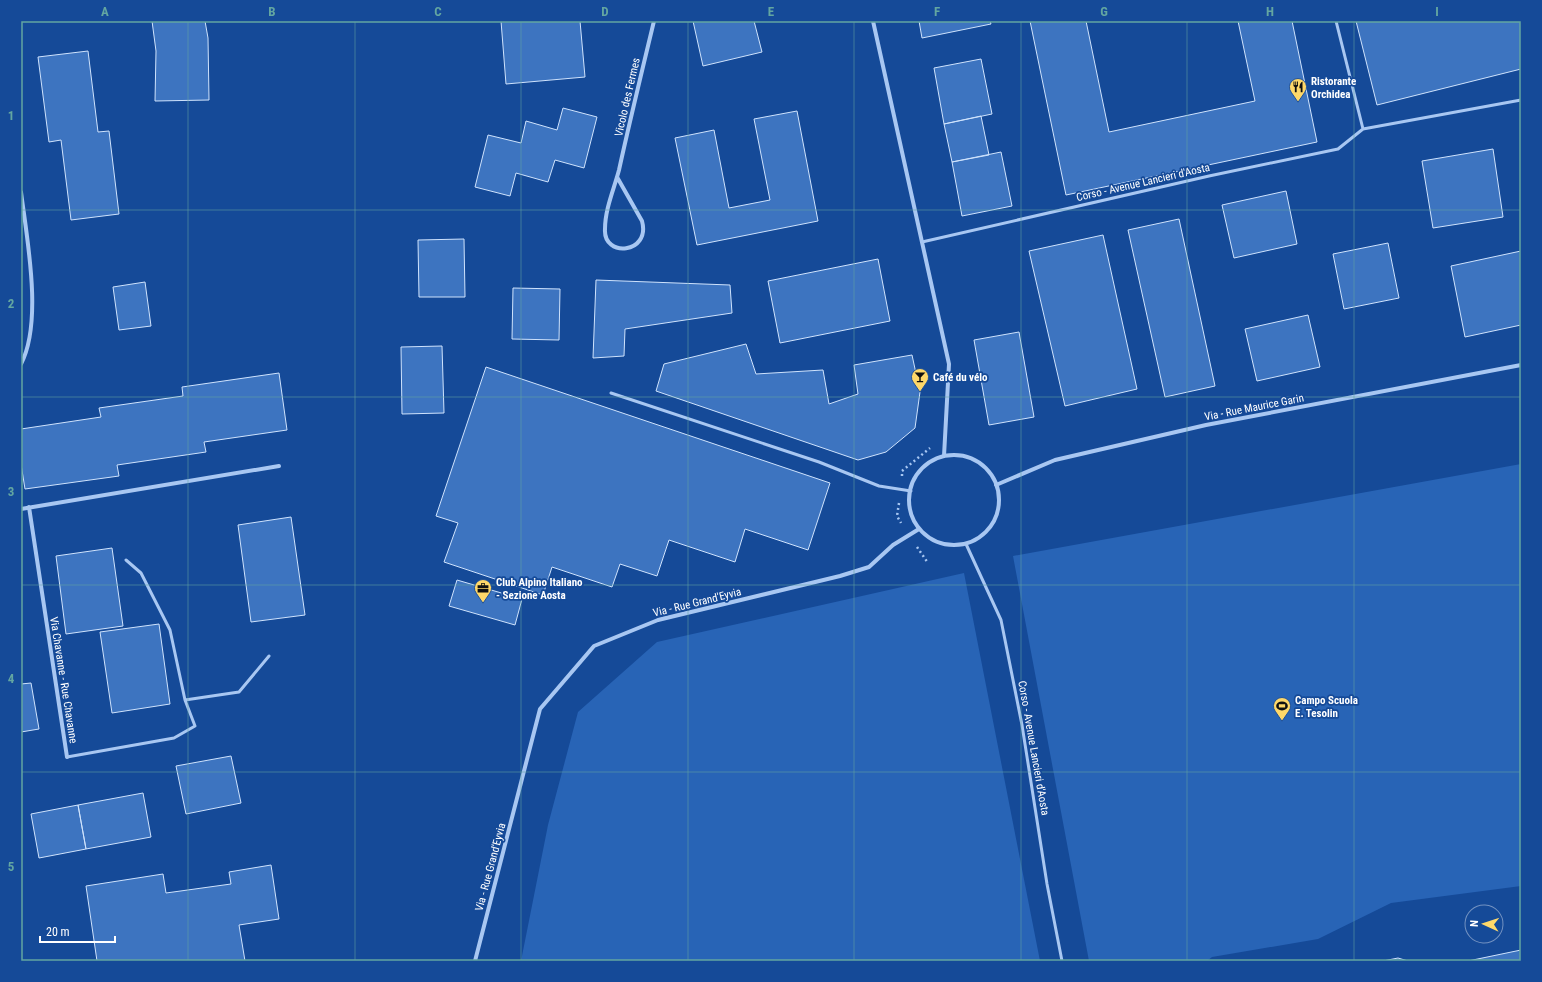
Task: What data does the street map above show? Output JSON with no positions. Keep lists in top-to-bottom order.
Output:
{
  "streets": {
    "street": [
      "Vicolo des Fermes",
      "Via - Rue Maurice Garin",
      "Via - Rue Grand'Eyvia",
      "Via Chavanne - Rue Chavanne"
    ],
    "lane": ["Corso - Avenue Lancieri d'Aosta"]
  },
  "crossings": [
    ["Corso - Avenue Lancieri d'Aosta", "Via - Rue Maurice Garin"],
    ["Corso - Avenue Lancieri d'Aosta", "Via - Rue Grand'Eyvia"],
    ["Via - Rue Maurice Garin", "Via - Rue Grand'Eyvia"]
  ],
  "places": {
    "restaurant": ["Ristorante Orchidea"],
    "bar": ["Café du vélo"],
    "office": ["Club Alpino Italiano - Sezione Aosta"],
    "sports": ["Campo Scuola E. Tesolin"]
  },
  "scale_bar": "20 m",
  "north": "left",
  "grid": {
    "columns": [
      "A",
      "B",
      "C",
      "D",
      "E",
      "F",
      "G",
      "H",
      "I"
    ],
    "rows": [
      "1",
      "2",
      "3",
      "4",
      "5"
    ]
  }
}
